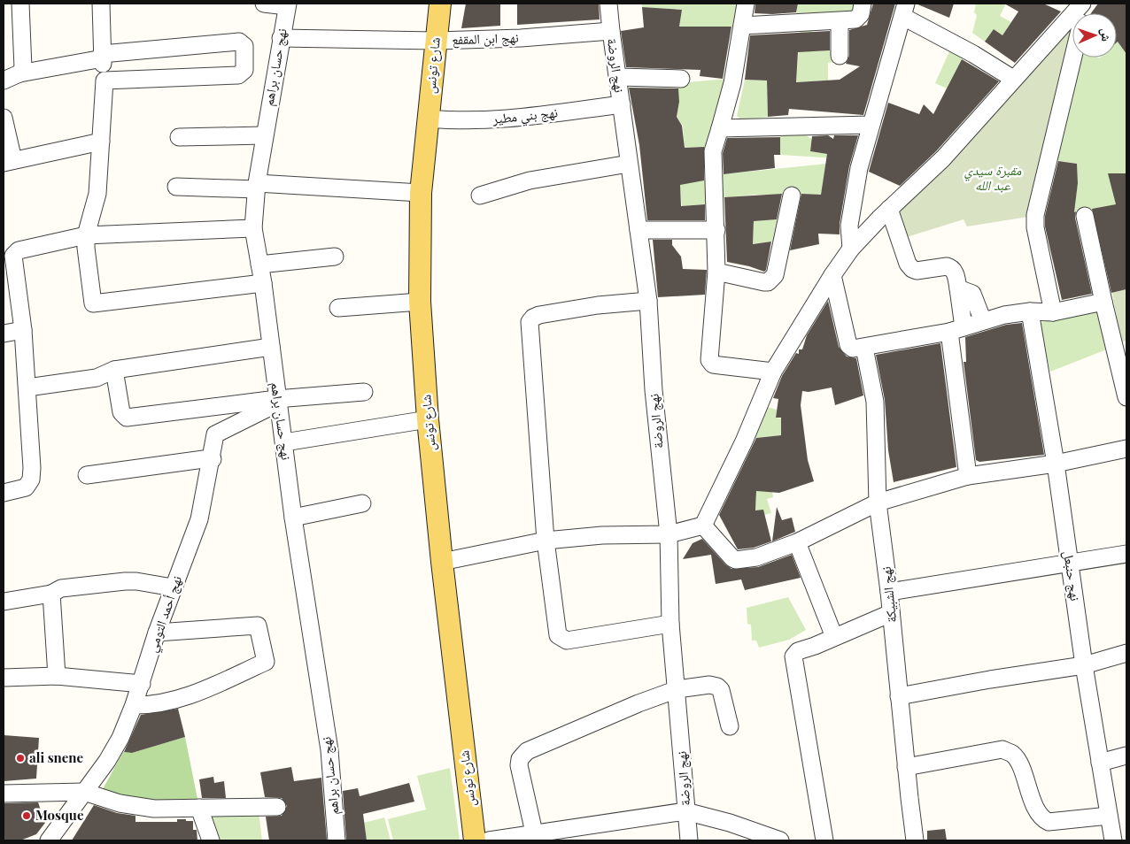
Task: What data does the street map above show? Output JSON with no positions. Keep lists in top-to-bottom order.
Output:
{
  "streets": {
    "main road": ["شارع تونس"],
    "street": [
      "نهج ابن المقفع",
      "نهج الروضة",
      "نهج حسان براهم",
      "نهج بني مطير",
      "نهج حنبعل",
      "نهج الشبيكة",
      "نهج أحمد التومي"
    ]
  },
  "crossings": [
    ["نهج ابن المقفع", "شارع تونس"],
    ["نهج ابن المقفع", "نهج الروضة"],
    ["نهج ابن المقفع", "نهج حسان براهم"],
    ["شارع تونس", "نهج بني مطير"],
    ["نهج الروضة", "نهج بني مطير"]
  ],
  "parks": ["مقبرة سيدي عبد الله"],
  "places": ["ali snene", "Mosque"],
  "north": "right"
}
